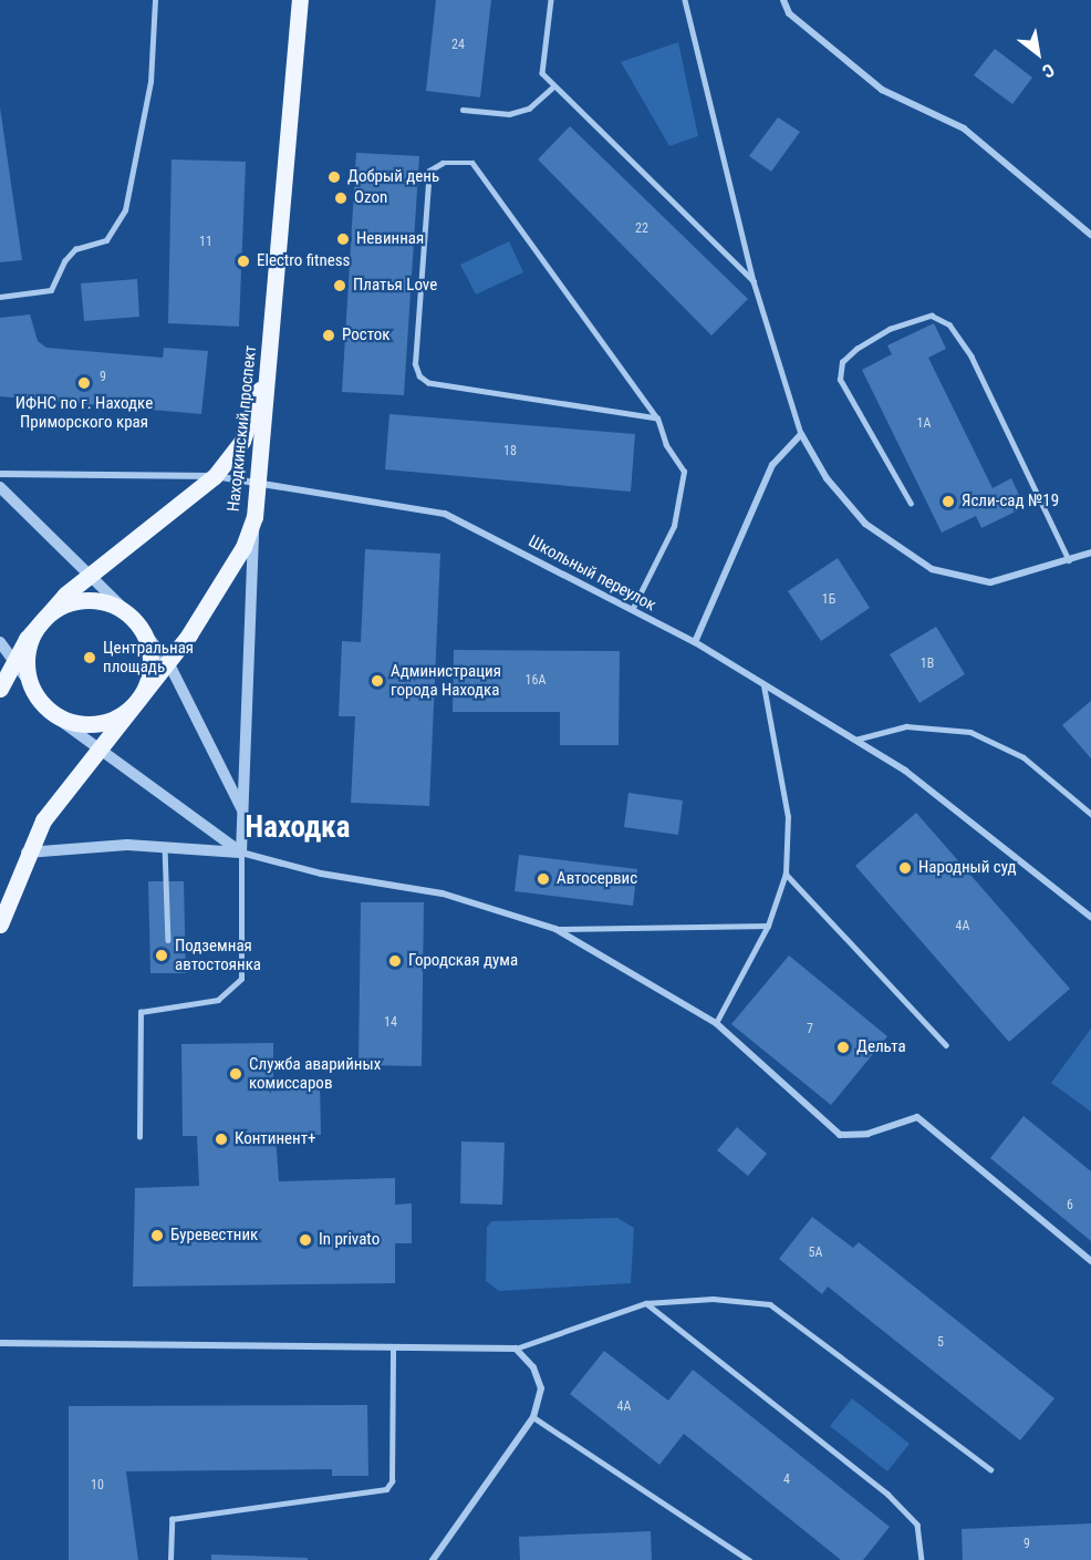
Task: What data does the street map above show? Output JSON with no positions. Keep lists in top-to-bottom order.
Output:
{
  "streets": {
    "main road": ["Находкинский проспект"],
    "street": ["Школьный переулок"]
  },
  "crossings": [
    ["Находкинский проспект", "Школьный переулок"]
  ],
  "districts": ["Находка"],
  "places": [
    "Добрый день",
    "Ozon",
    "Невинная",
    "Electro fitness",
    "Платья Love",
    "Росток",
    "ИФНС по г. Находке Приморского края",
    "Ясли-сад №19",
    "Центральная площадь",
    "Администрация города Находка",
    "Народный суд",
    "Автосервис",
    "Подземная автостоянка",
    "Городская дума",
    "Дельта",
    "Служба аварийных комиссаров",
    "Континент+",
    "Буревестник",
    "In privato"
  ],
  "house_numbers": [
    "24",
    "22",
    "11",
    "9",
    "1А",
    "18",
    "1Б",
    "1В",
    "16А",
    "4А",
    "14",
    "7",
    "6",
    "5А",
    "5",
    "4А",
    "4",
    "10",
    "9"
  ],
  "north": "bottom right"
}
